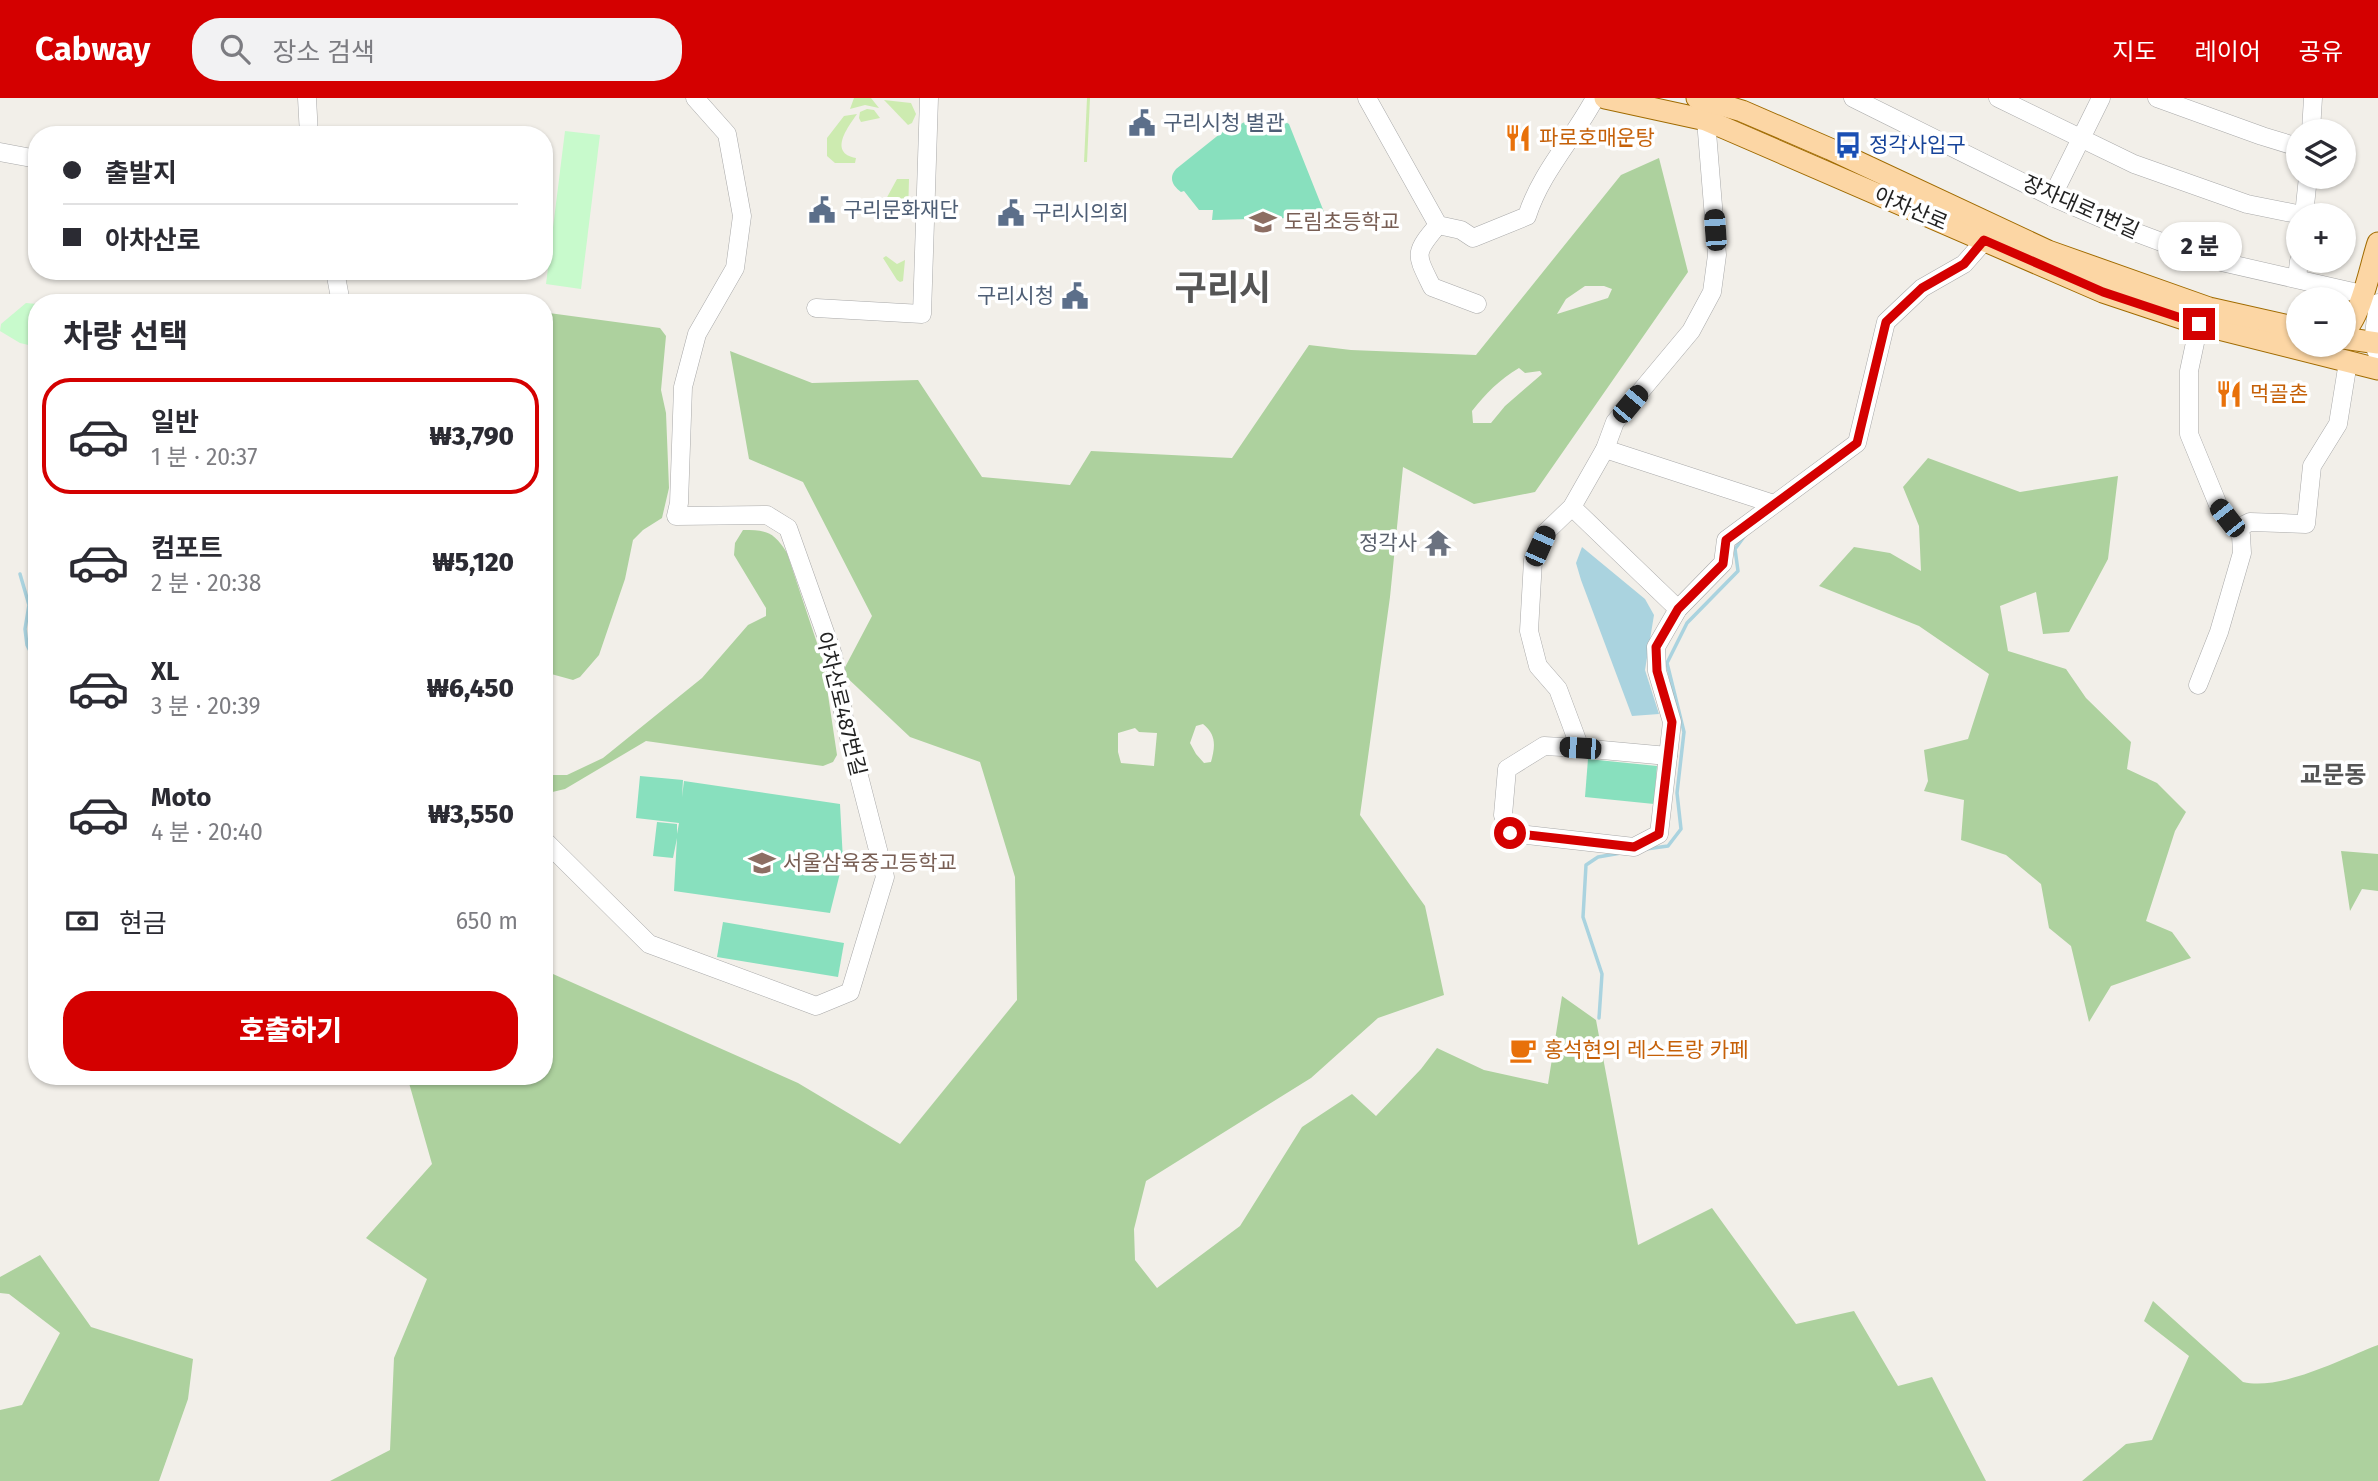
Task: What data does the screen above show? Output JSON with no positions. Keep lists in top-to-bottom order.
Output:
{
  "streets": {
    "main road": ["아차산로"],
    "street": ["장자대로1번길", "아차산로487번길"]
  },
  "districts": ["구리시", "교문동"],
  "places": {
    "public building": [
      "구리시청 별관",
      "구리문화재단",
      "구리시의회",
      "구리시청"
    ],
    "restaurant": ["파로호매운탕", "먹골촌"],
    "bus stop": ["정각사입구"],
    "school or university": ["도림초등학교", "서울삼육중고등학교"],
    "temple": ["정각사"],
    "cafe": ["홍석현의 레스트랑 카페"]
  },
  "page": {
    "header": "Cabway",
    "search": "장소 검색",
    "nav": ["지도", "레이어", "공유"],
    "map_buttons": ["+", "−"],
    "banner": ["출발지", "아차산로"],
    "bubble": "2 분",
    "heading": "차량 선택",
    "list": [
      {
        "name": "일반",
        "note": "1 분 · 20:37",
        "value": "₩3,790"
      },
      {
        "name": "컴포트",
        "note": "2 분 · 20:38",
        "value": "₩5,120"
      },
      {
        "name": "XL",
        "note": "3 분 · 20:39",
        "value": "₩6,450"
      },
      {
        "name": "Moto",
        "note": "4 분 · 20:40",
        "value": "₩3,550"
      }
    ],
    "pay": ["현금", "650 m"],
    "buttons": "호출하기"
  }
}
